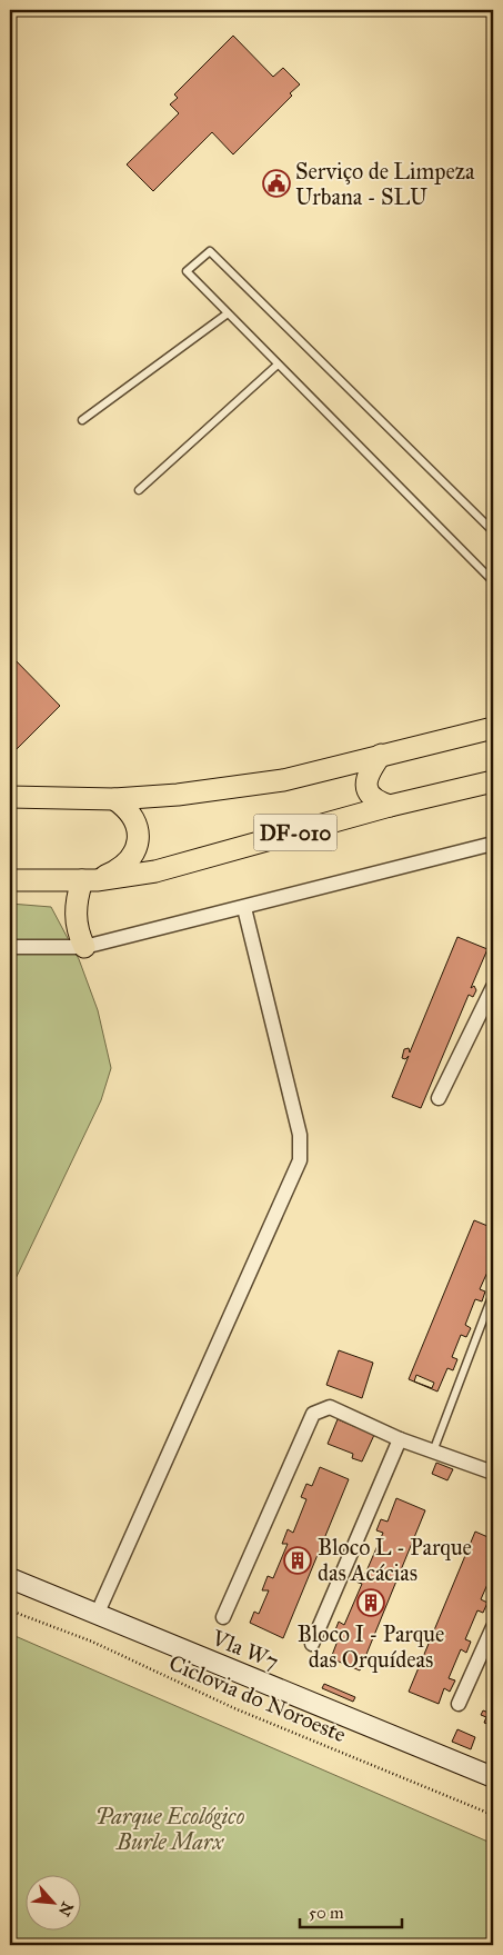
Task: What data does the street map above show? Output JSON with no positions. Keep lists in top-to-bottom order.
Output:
{
  "streets": {
    "main road": ["DF-010", "Vla W7"],
    "path": ["Ciclovia do Noroeste"]
  },
  "parks": ["Parque Ecológico Burle Marx"],
  "places": {
    "public building": ["Serviço de Limpeza Urbana - SLU"],
    "building": ["Bloco L - Parque das Acácias", "Bloco I - Parque das Orquídeas"]
  },
  "scale_bar": "50 m",
  "north": "bottom right"
}
